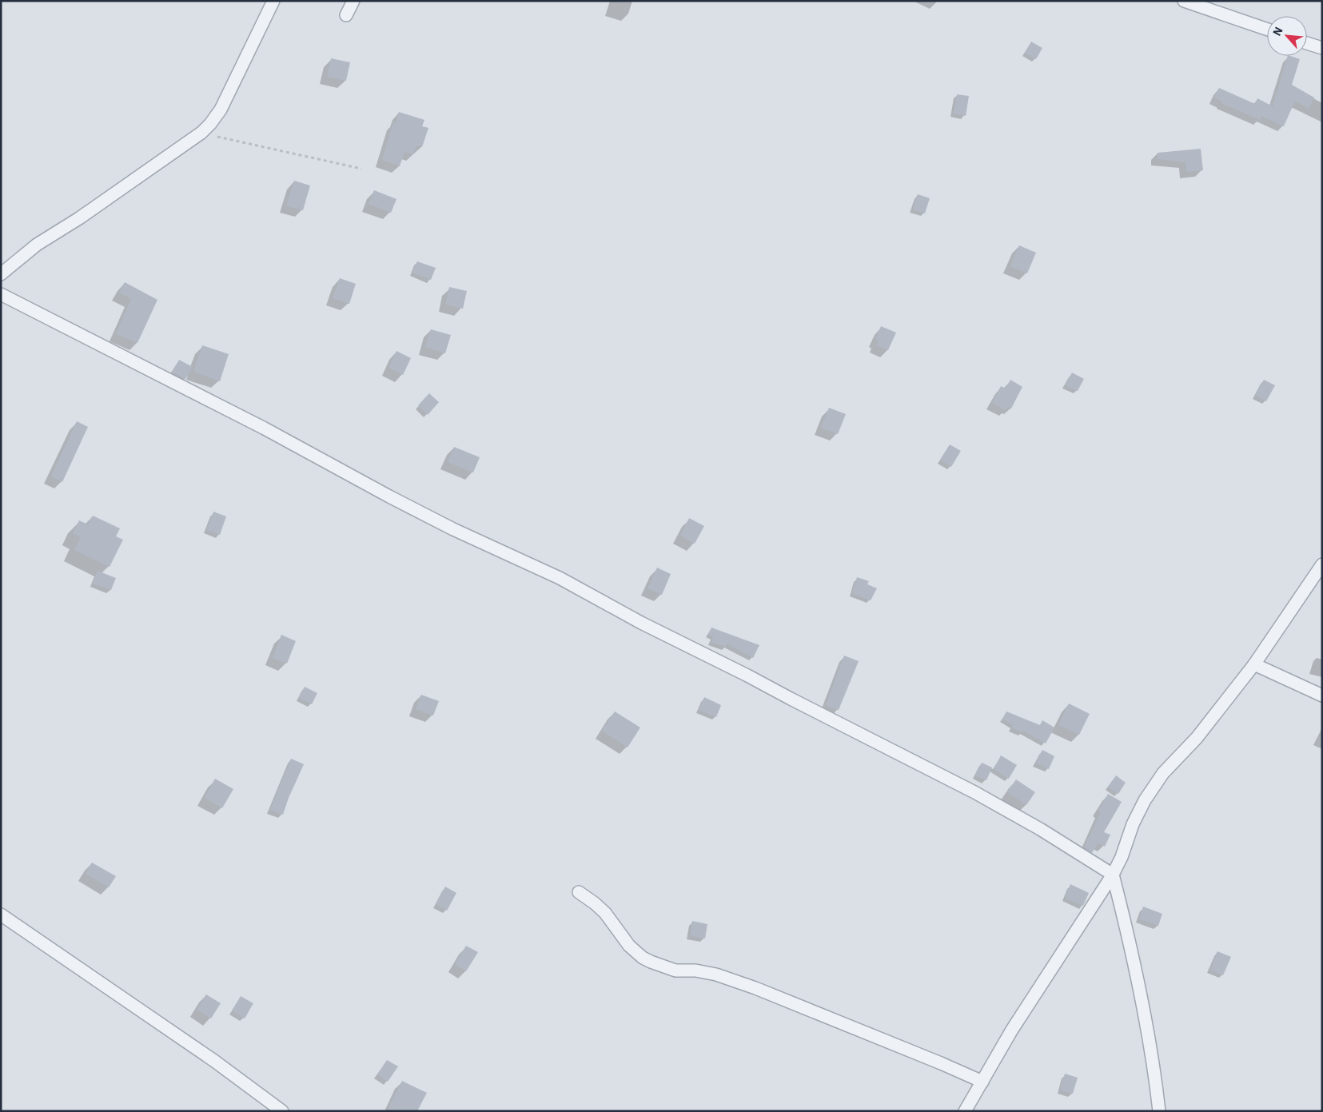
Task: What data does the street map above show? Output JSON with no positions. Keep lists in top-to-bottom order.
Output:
{
  "north": "top left"
}
